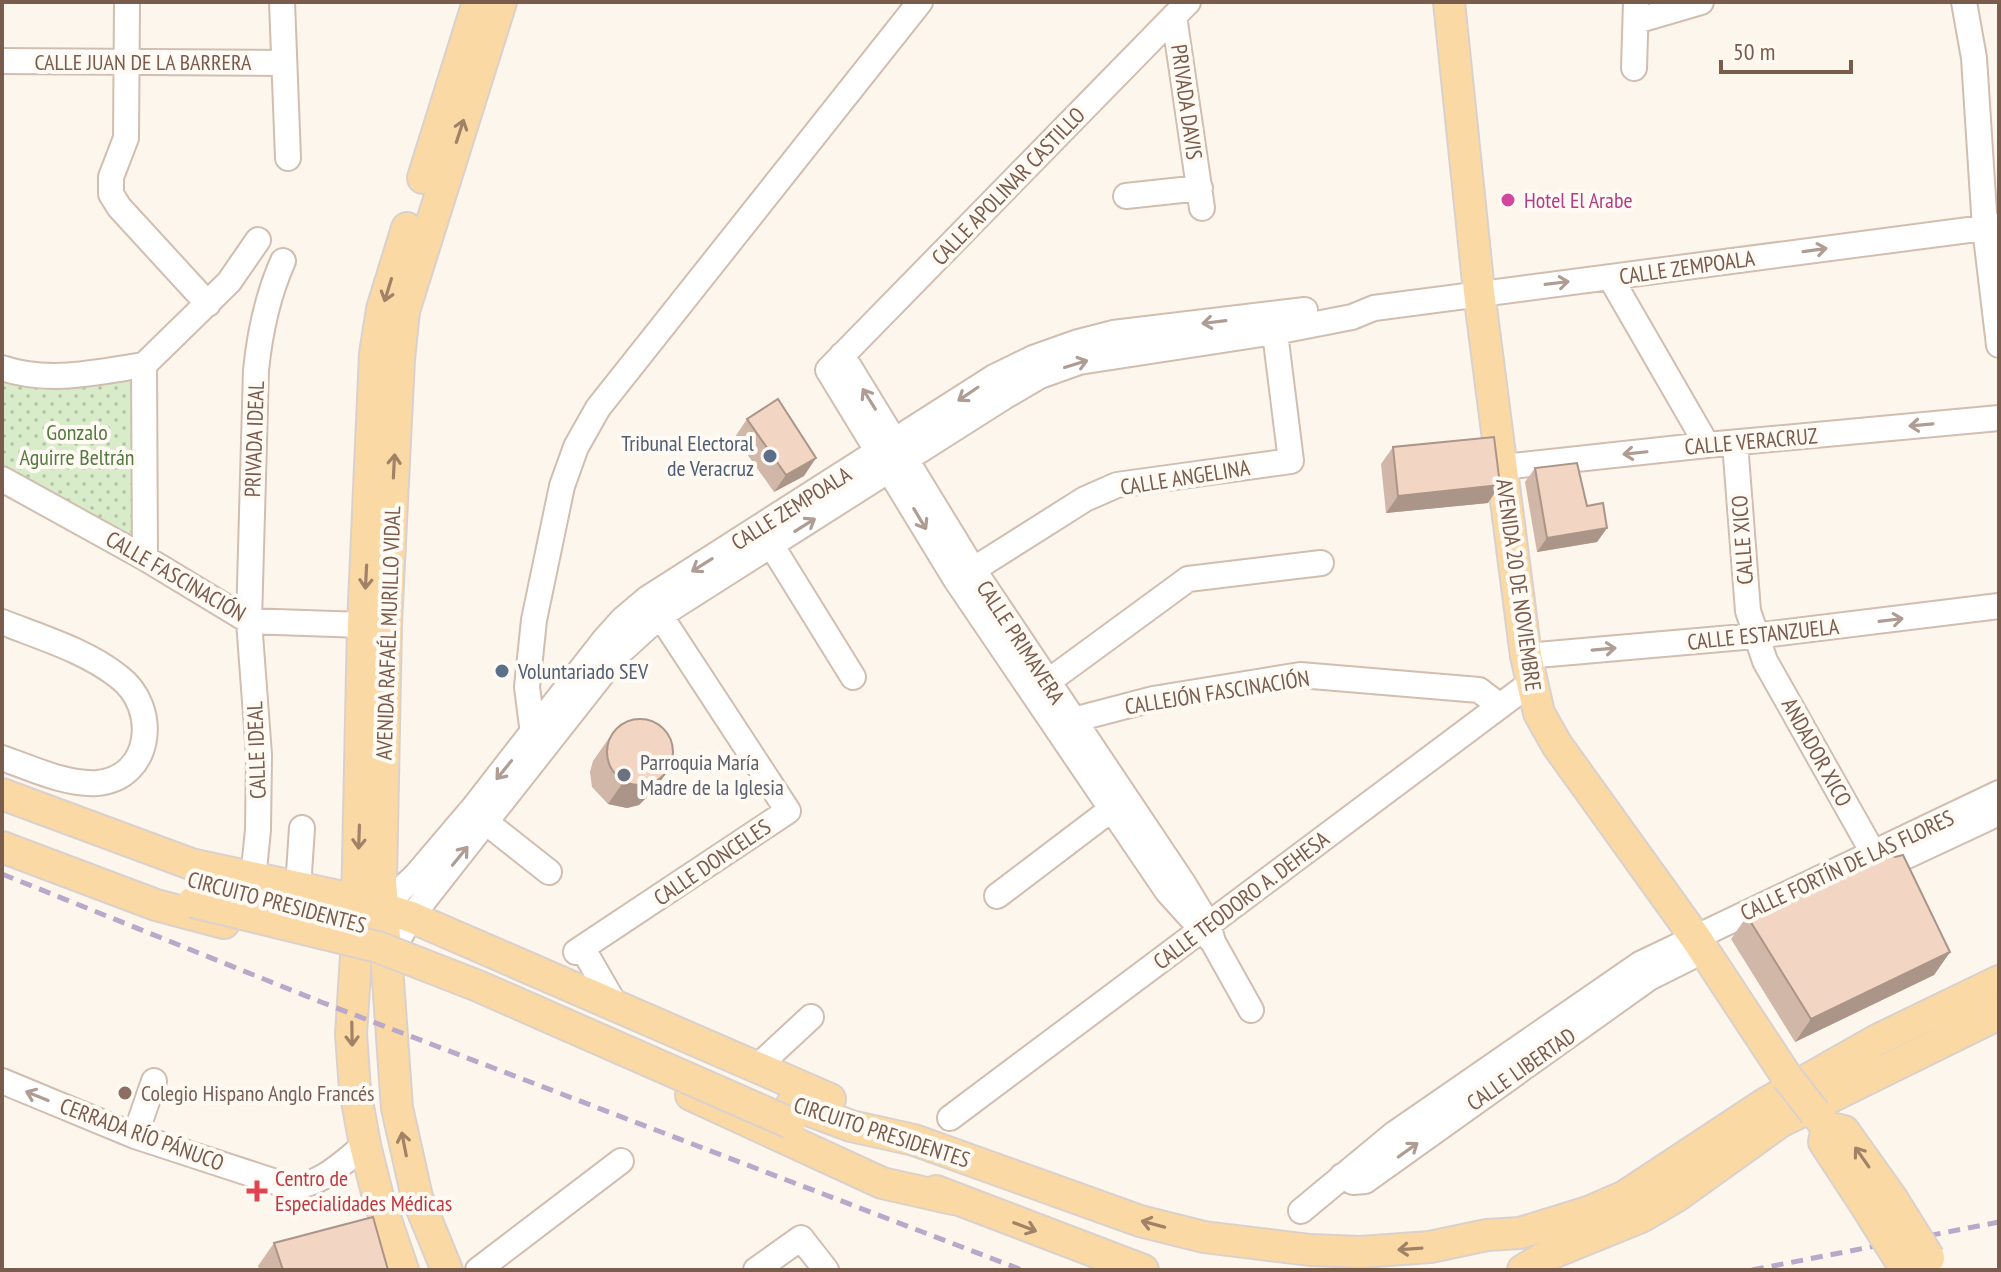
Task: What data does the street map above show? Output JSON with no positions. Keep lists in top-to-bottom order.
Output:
{
  "streets": {
    "main road": ["AVENIDA 20 DE NOVIEMBRE", "AVENIDA RAFAÉL MURILLO VIDAL", "CIRCUITO PRESIDENTES"],
    "street": [
      "CALLE JUAN DE LA BARRERA",
      "PRIVADA DAVIS",
      "CALLE APOLINAR CASTILLO",
      "CALLE ZEMPOALA",
      "PRIVADA IDEAL",
      "CALLE VERACRUZ",
      "CALLE ANGELINA",
      "CALLE XICO",
      "CALLE FASCINACIÓN",
      "CALLE ESTANZUELA",
      "CALLE PRIMAVERA",
      "CALLEJÓN FASCINACIÓN",
      "CALLE IDEAL",
      "ANDADOR XICO",
      "CALLE DONCELES",
      "CALLE FORTÍN DE LAS FLORES",
      "CALLE TEODORO A. DEHESA",
      "CALLE LIBERTAD",
      "CERRADA RÍO PÁNUCO"
    ]
  },
  "crossings": [
    ["PRIVADA DAVIS", "CALLE APOLINAR CASTILLO"],
    ["CALLE APOLINAR CASTILLO", "CALLE PRIMAVERA"],
    ["CALLE ZEMPOALA", "CALLE ANGELINA"],
    ["CALLE ZEMPOALA", "AVENIDA 20 DE NOVIEMBRE"],
    ["CALLE ZEMPOALA", "AVENIDA RAFAÉL MURILLO VIDAL"],
    ["CALLE ZEMPOALA", "CALLE PRIMAVERA"],
    ["CALLE ZEMPOALA", "CALLE DONCELES"],
    ["PRIVADA IDEAL", "CALLE FASCINACIÓN"],
    ["PRIVADA IDEAL", "CALLE IDEAL"],
    ["CALLE VERACRUZ", "CALLE XICO"],
    ["CALLE VERACRUZ", "AVENIDA 20 DE NOVIEMBRE"],
    ["CALLE ANGELINA", "CALLE PRIMAVERA"],
    ["CALLE XICO", "CALLE ESTANZUELA"],
    ["CALLE XICO", "ANDADOR XICO"],
    ["CALLE FASCINACIÓN", "AVENIDA RAFAÉL MURILLO VIDAL"],
    ["CALLE FASCINACIÓN", "CALLE IDEAL"],
    ["AVENIDA 20 DE NOVIEMBRE", "CALLE ESTANZUELA"],
    ["AVENIDA 20 DE NOVIEMBRE", "CALLE FORTÍN DE LAS FLORES"],
    ["AVENIDA 20 DE NOVIEMBRE", "CALLE TEODORO A. DEHESA"],
    ["AVENIDA 20 DE NOVIEMBRE", "CALLE LIBERTAD"],
    ["AVENIDA RAFAÉL MURILLO VIDAL", "CERRADA RÍO PÁNUCO"],
    ["CALLE ESTANZUELA", "ANDADOR XICO"],
    ["CALLE ESTANZUELA", "CALLE TEODORO A. DEHESA"],
    ["CALLE PRIMAVERA", "CALLEJÓN FASCINACIÓN"],
    ["CALLE PRIMAVERA", "CALLE TEODORO A. DEHESA"],
    ["CALLEJÓN FASCINACIÓN", "CALLE TEODORO A. DEHESA"],
    ["ANDADOR XICO", "CALLE FORTÍN DE LAS FLORES"],
    ["CALLE FORTÍN DE LAS FLORES", "CALLE LIBERTAD"]
  ],
  "one_way": ["CALLE VERACRUZ", "CALLE ESTANZUELA", "CERRADA RÍO PÁNUCO"],
  "parks": ["Gonzalo Aguirre Beltrán"],
  "places": {
    "other": [
      "Hotel El Arabe",
      "Tribunal Electoral de Veracruz",
      "Voluntariado SEV",
      "Parroquia María Madre de la Iglesia",
      "Colegio Hispano Anglo Francés"
    ],
    "health": ["Centro de Especialidades Médicas"]
  },
  "scale_bar": "50 m"
}
